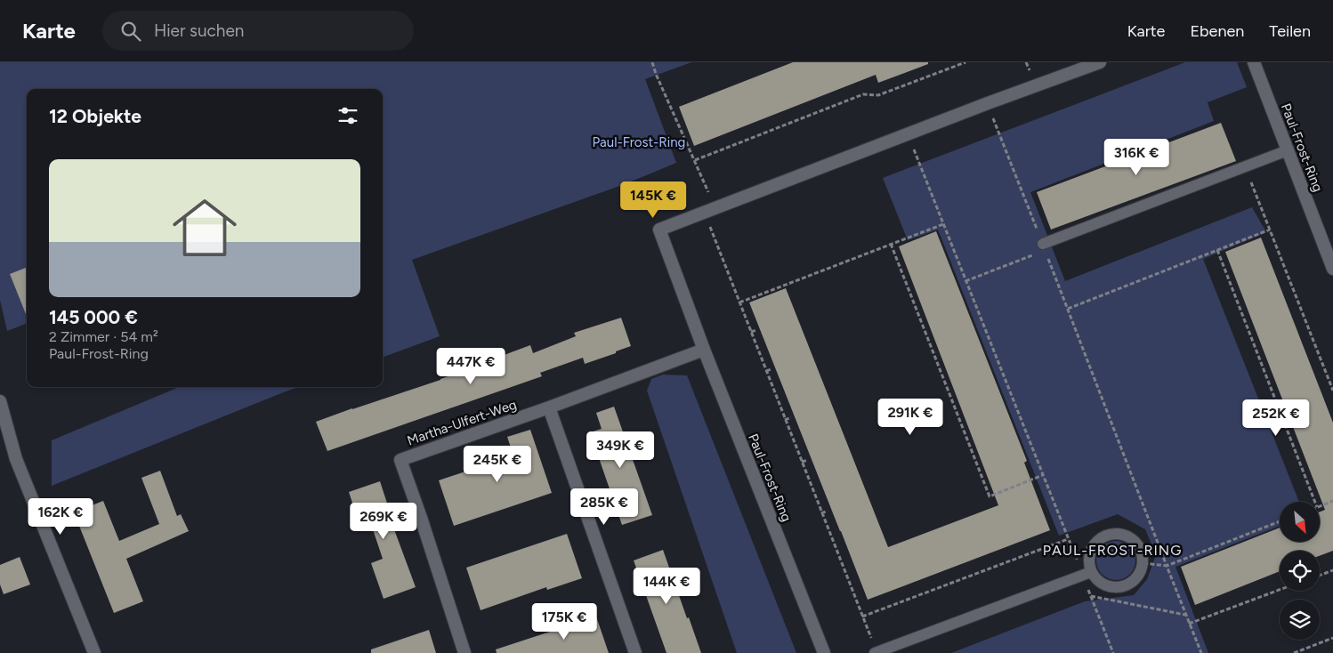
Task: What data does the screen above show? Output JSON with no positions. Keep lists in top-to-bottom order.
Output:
{
  "streets": {
    "street": ["Paul-Frost-Ring", "Martha-Ulfert-Weg"]
  },
  "crossings": [
    ["Paul-Frost-Ring", "Martha-Ulfert-Weg"]
  ],
  "districts": ["PAUL-FROST-RING"],
  "parks": ["Paul-Frost-Ring"],
  "north": "bottom right",
  "page": {
    "header": "Karte",
    "search": "Hier suchen",
    "nav": ["Karte", "Ebenen", "Teilen"],
    "heading": "12 Objekte",
    "price": [
      "316K €",
      "145K €",
      "447K €",
      "291K €",
      "252K €",
      "349K €",
      "245K €",
      "285K €",
      "162K €",
      "269K €",
      "144K €",
      "175K €"
    ],
    "list": [
      {
        "name": "145 000 €",
        "note": "2 Zimmer · 54 m² · Paul-Frost-Ring"
      }
    ]
  }
}
